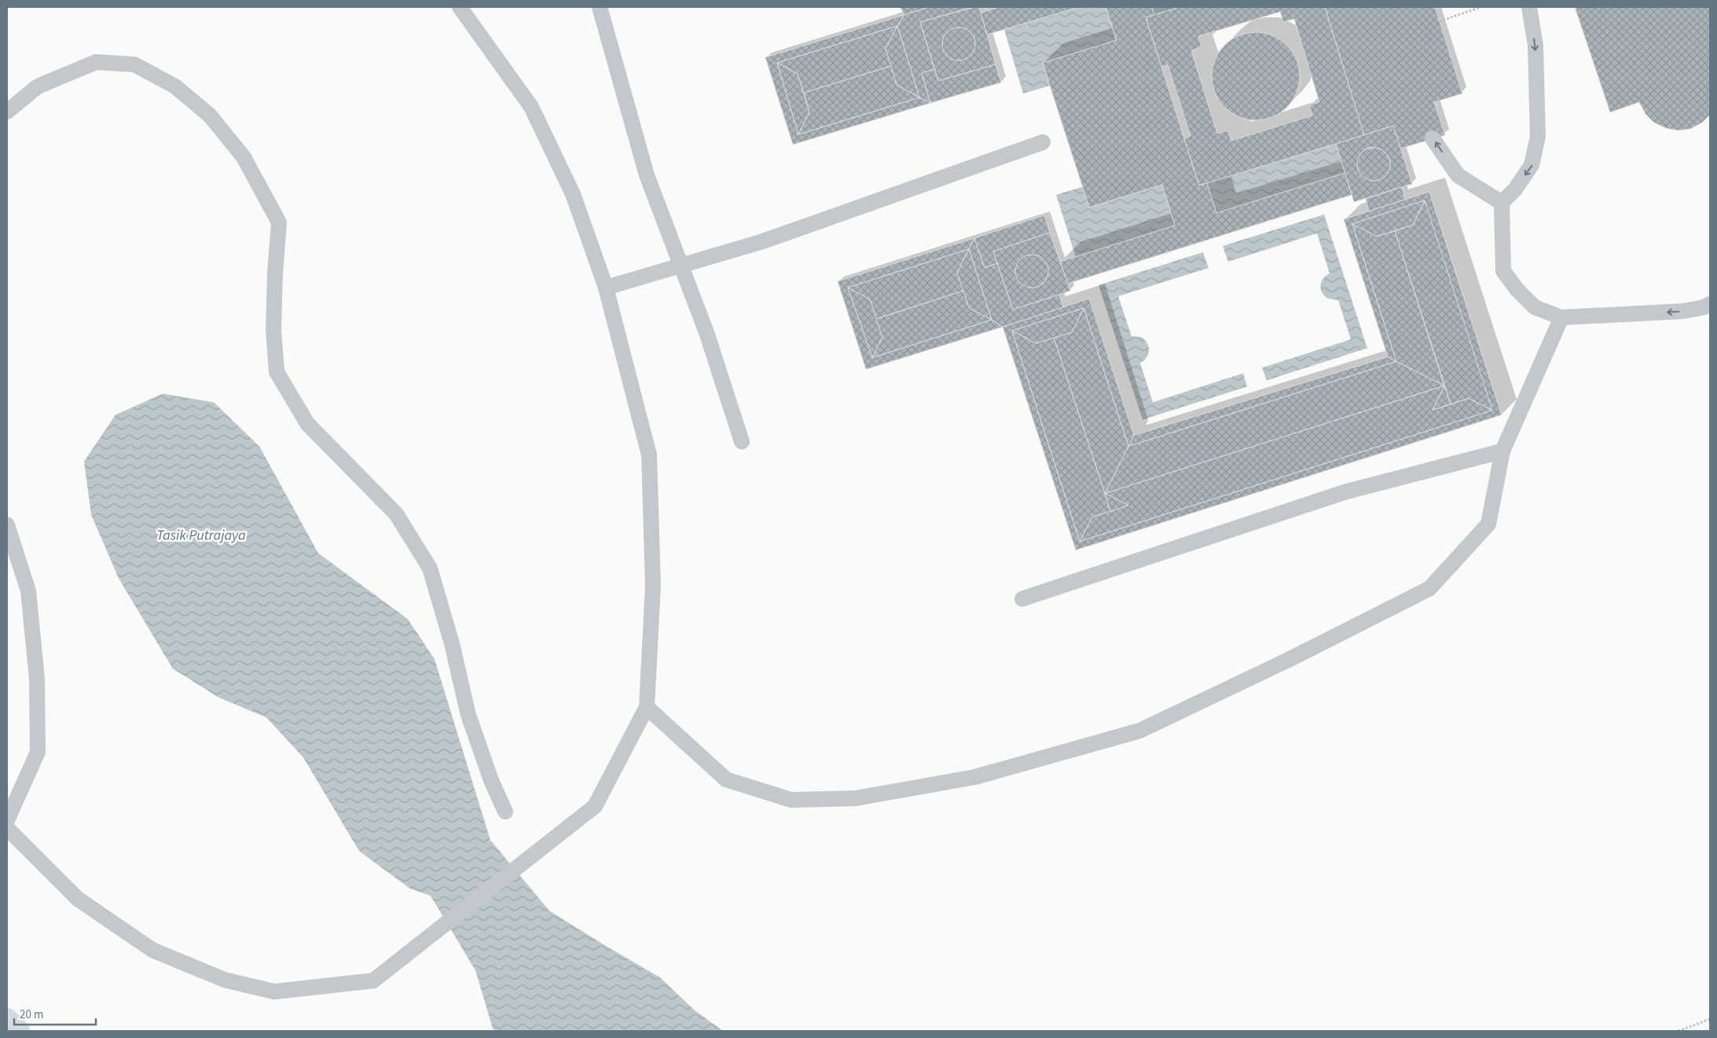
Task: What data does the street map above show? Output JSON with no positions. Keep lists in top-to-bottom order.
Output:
{
  "water": ["Tasik Putrajaya"],
  "scale_bar": "20 m"
}
